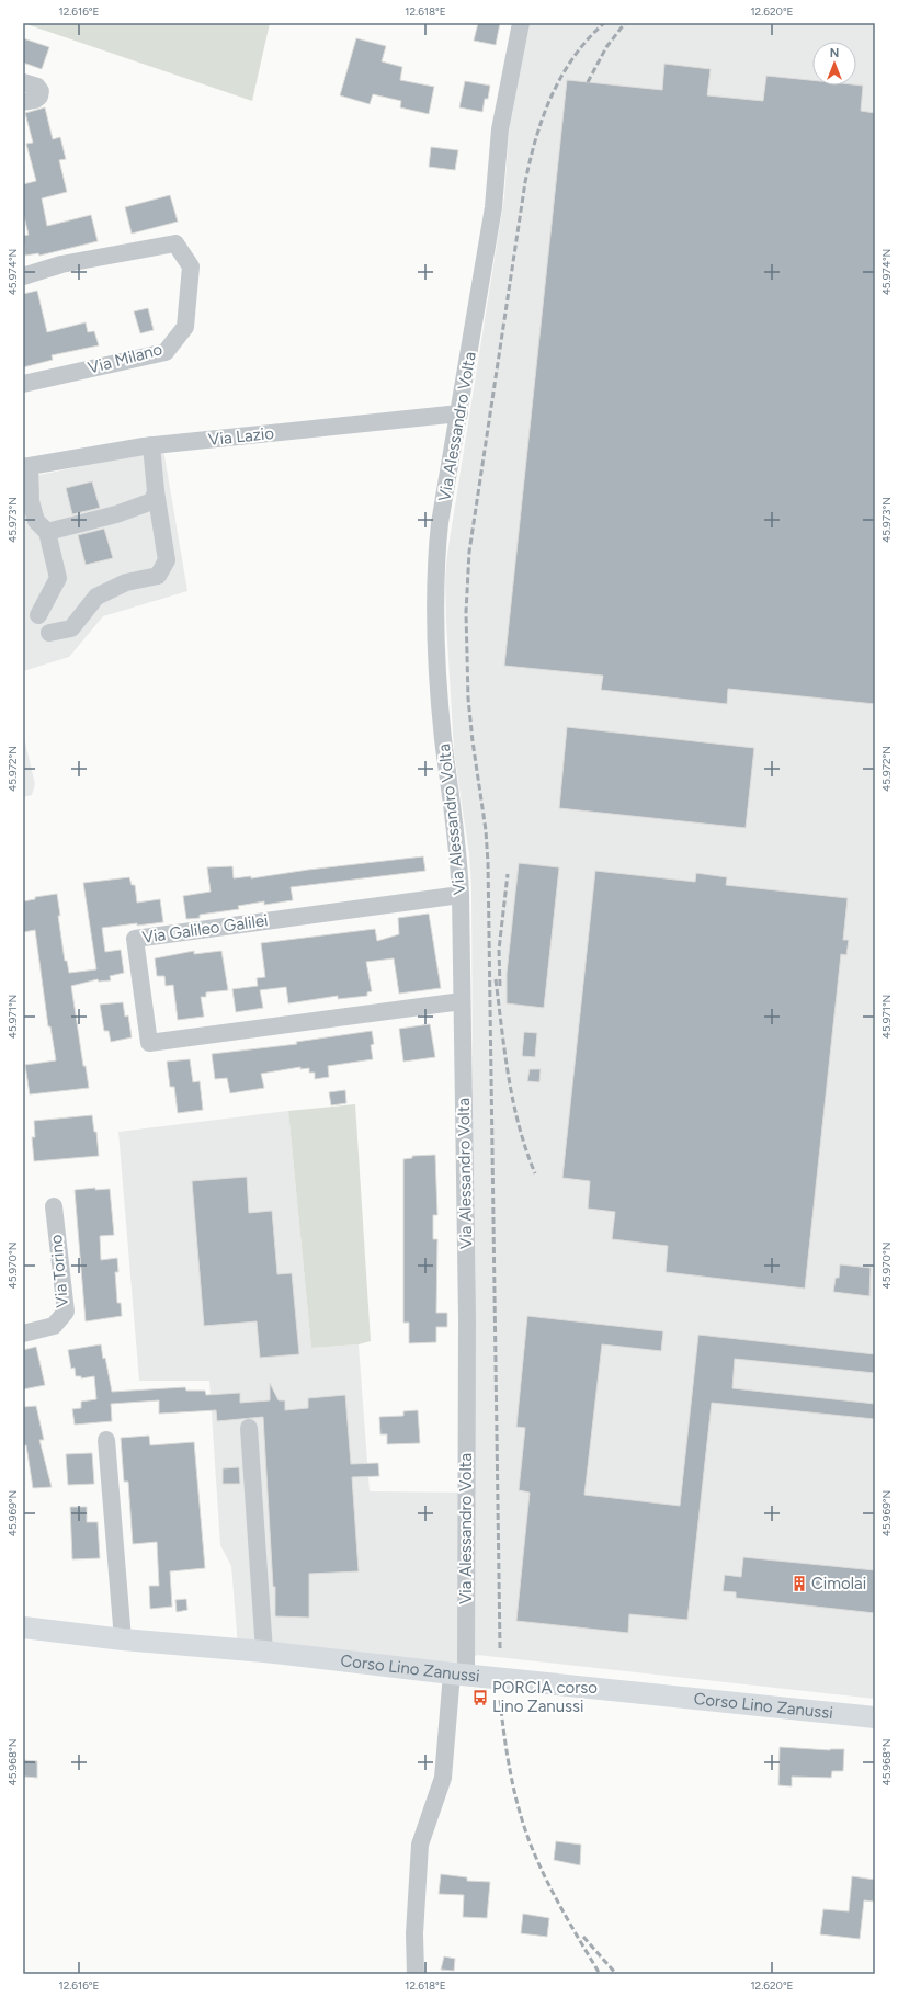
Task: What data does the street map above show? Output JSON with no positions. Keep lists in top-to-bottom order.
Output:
{
  "streets": {
    "main road": ["Corso Lino Zanussi"],
    "street": [
      "Via Milano",
      "Via Alessandro Volta",
      "Via Lazio",
      "Via Galileo Galilei",
      "Via Torino"
    ]
  },
  "crossings": [
    ["Via Alessandro Volta", "Via Lazio"],
    ["Via Alessandro Volta", "Via Galileo Galilei"],
    ["Via Alessandro Volta", "Corso Lino Zanussi"]
  ],
  "places": {
    "building": ["Cimolai"],
    "bus stop": ["PORCIA corso Lino Zanussi"]
  },
  "north": "top",
  "coordinates": [
    "12.616°E",
    "12.618°E",
    "12.620°E",
    "45.974°N",
    "45.973°N",
    "45.972°N",
    "45.971°N",
    "45.970°N",
    "45.969°N",
    "45.968°N"
  ]
}
